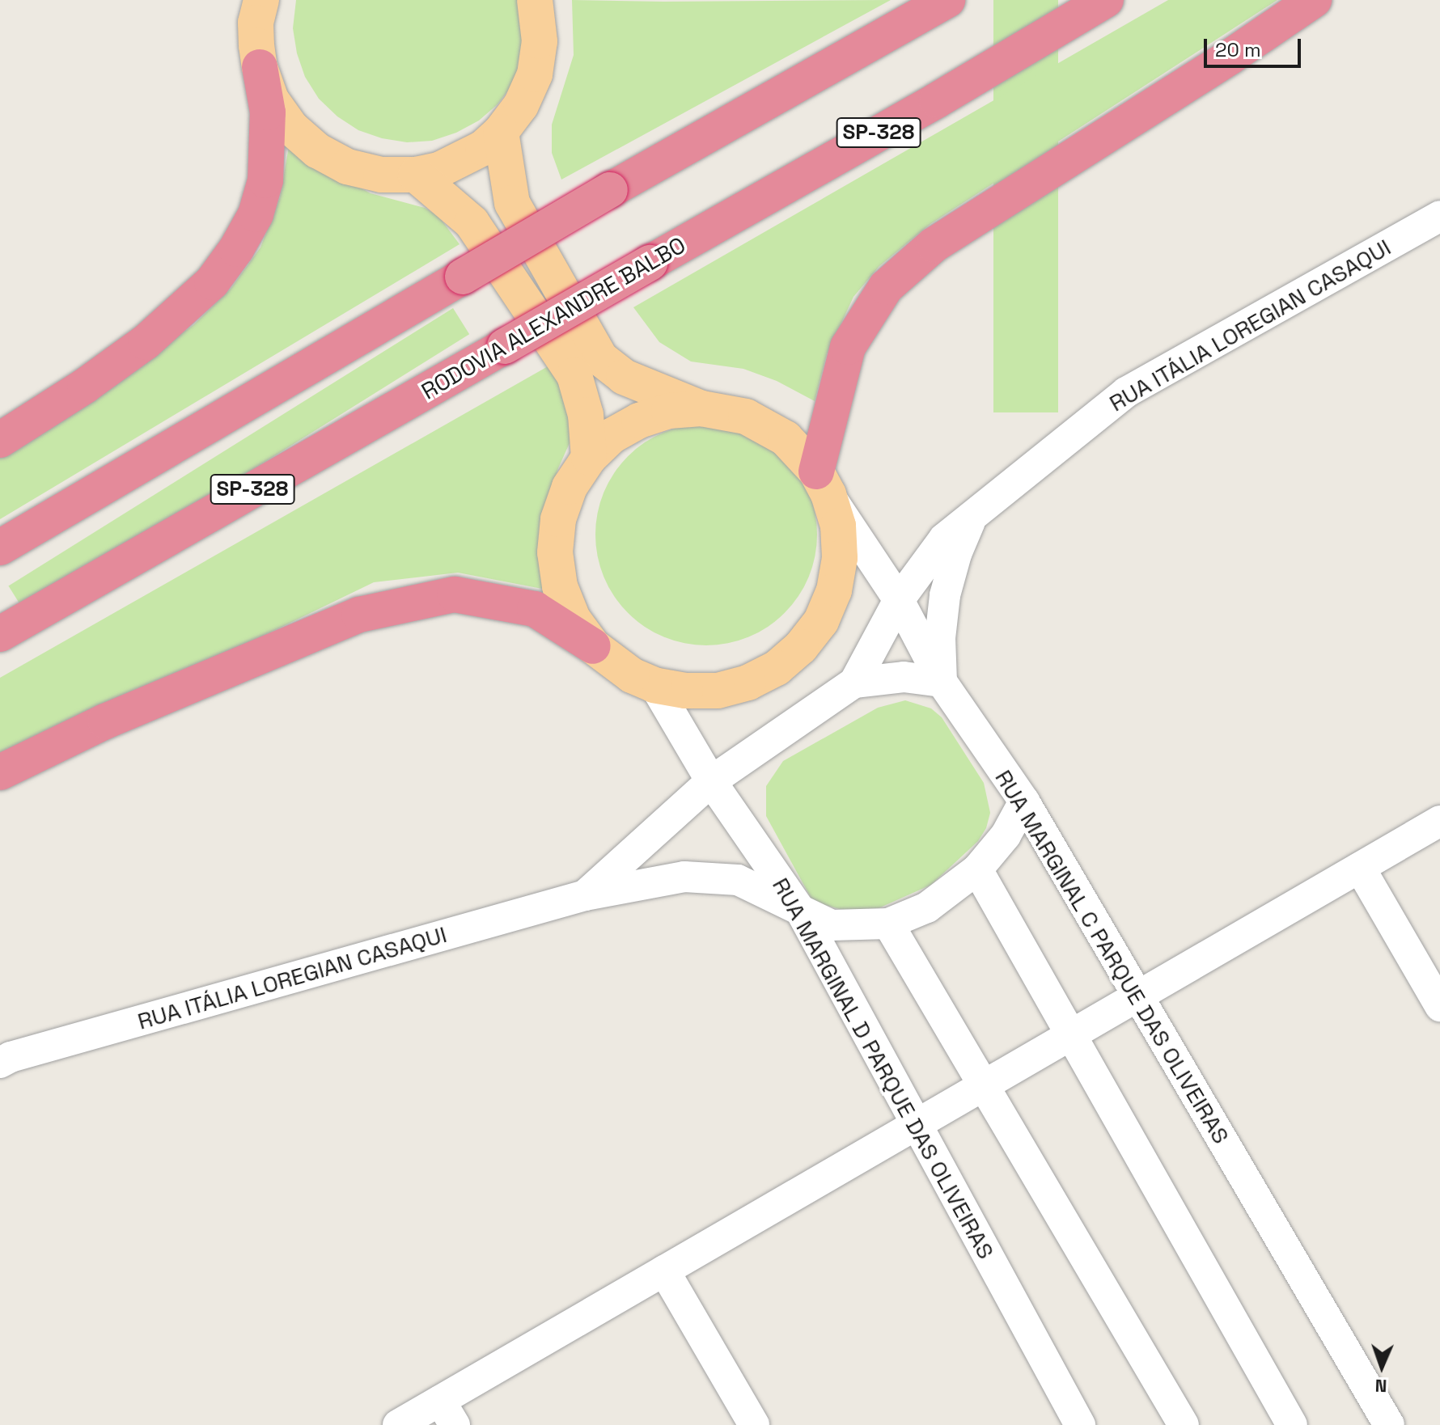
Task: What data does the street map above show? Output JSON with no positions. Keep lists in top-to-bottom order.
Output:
{
  "streets": {
    "highway": ["SP-328", "RODOVIA ALEXANDRE BALBO"],
    "street": ["RUA ITÁLIA LOREGIAN CASAQUI", "RUA MARGINAL C PARQUE DAS OLIVEIRAS", "RUA MARGINAL D PARQUE DAS OLIVEIRAS"]
  },
  "crossings": [
    ["RUA ITÁLIA LOREGIAN CASAQUI", "RUA MARGINAL C PARQUE DAS OLIVEIRAS"],
    ["RUA ITÁLIA LOREGIAN CASAQUI", "RUA MARGINAL D PARQUE DAS OLIVEIRAS"]
  ],
  "scale_bar": "20 m",
  "north": "bottom"
}
